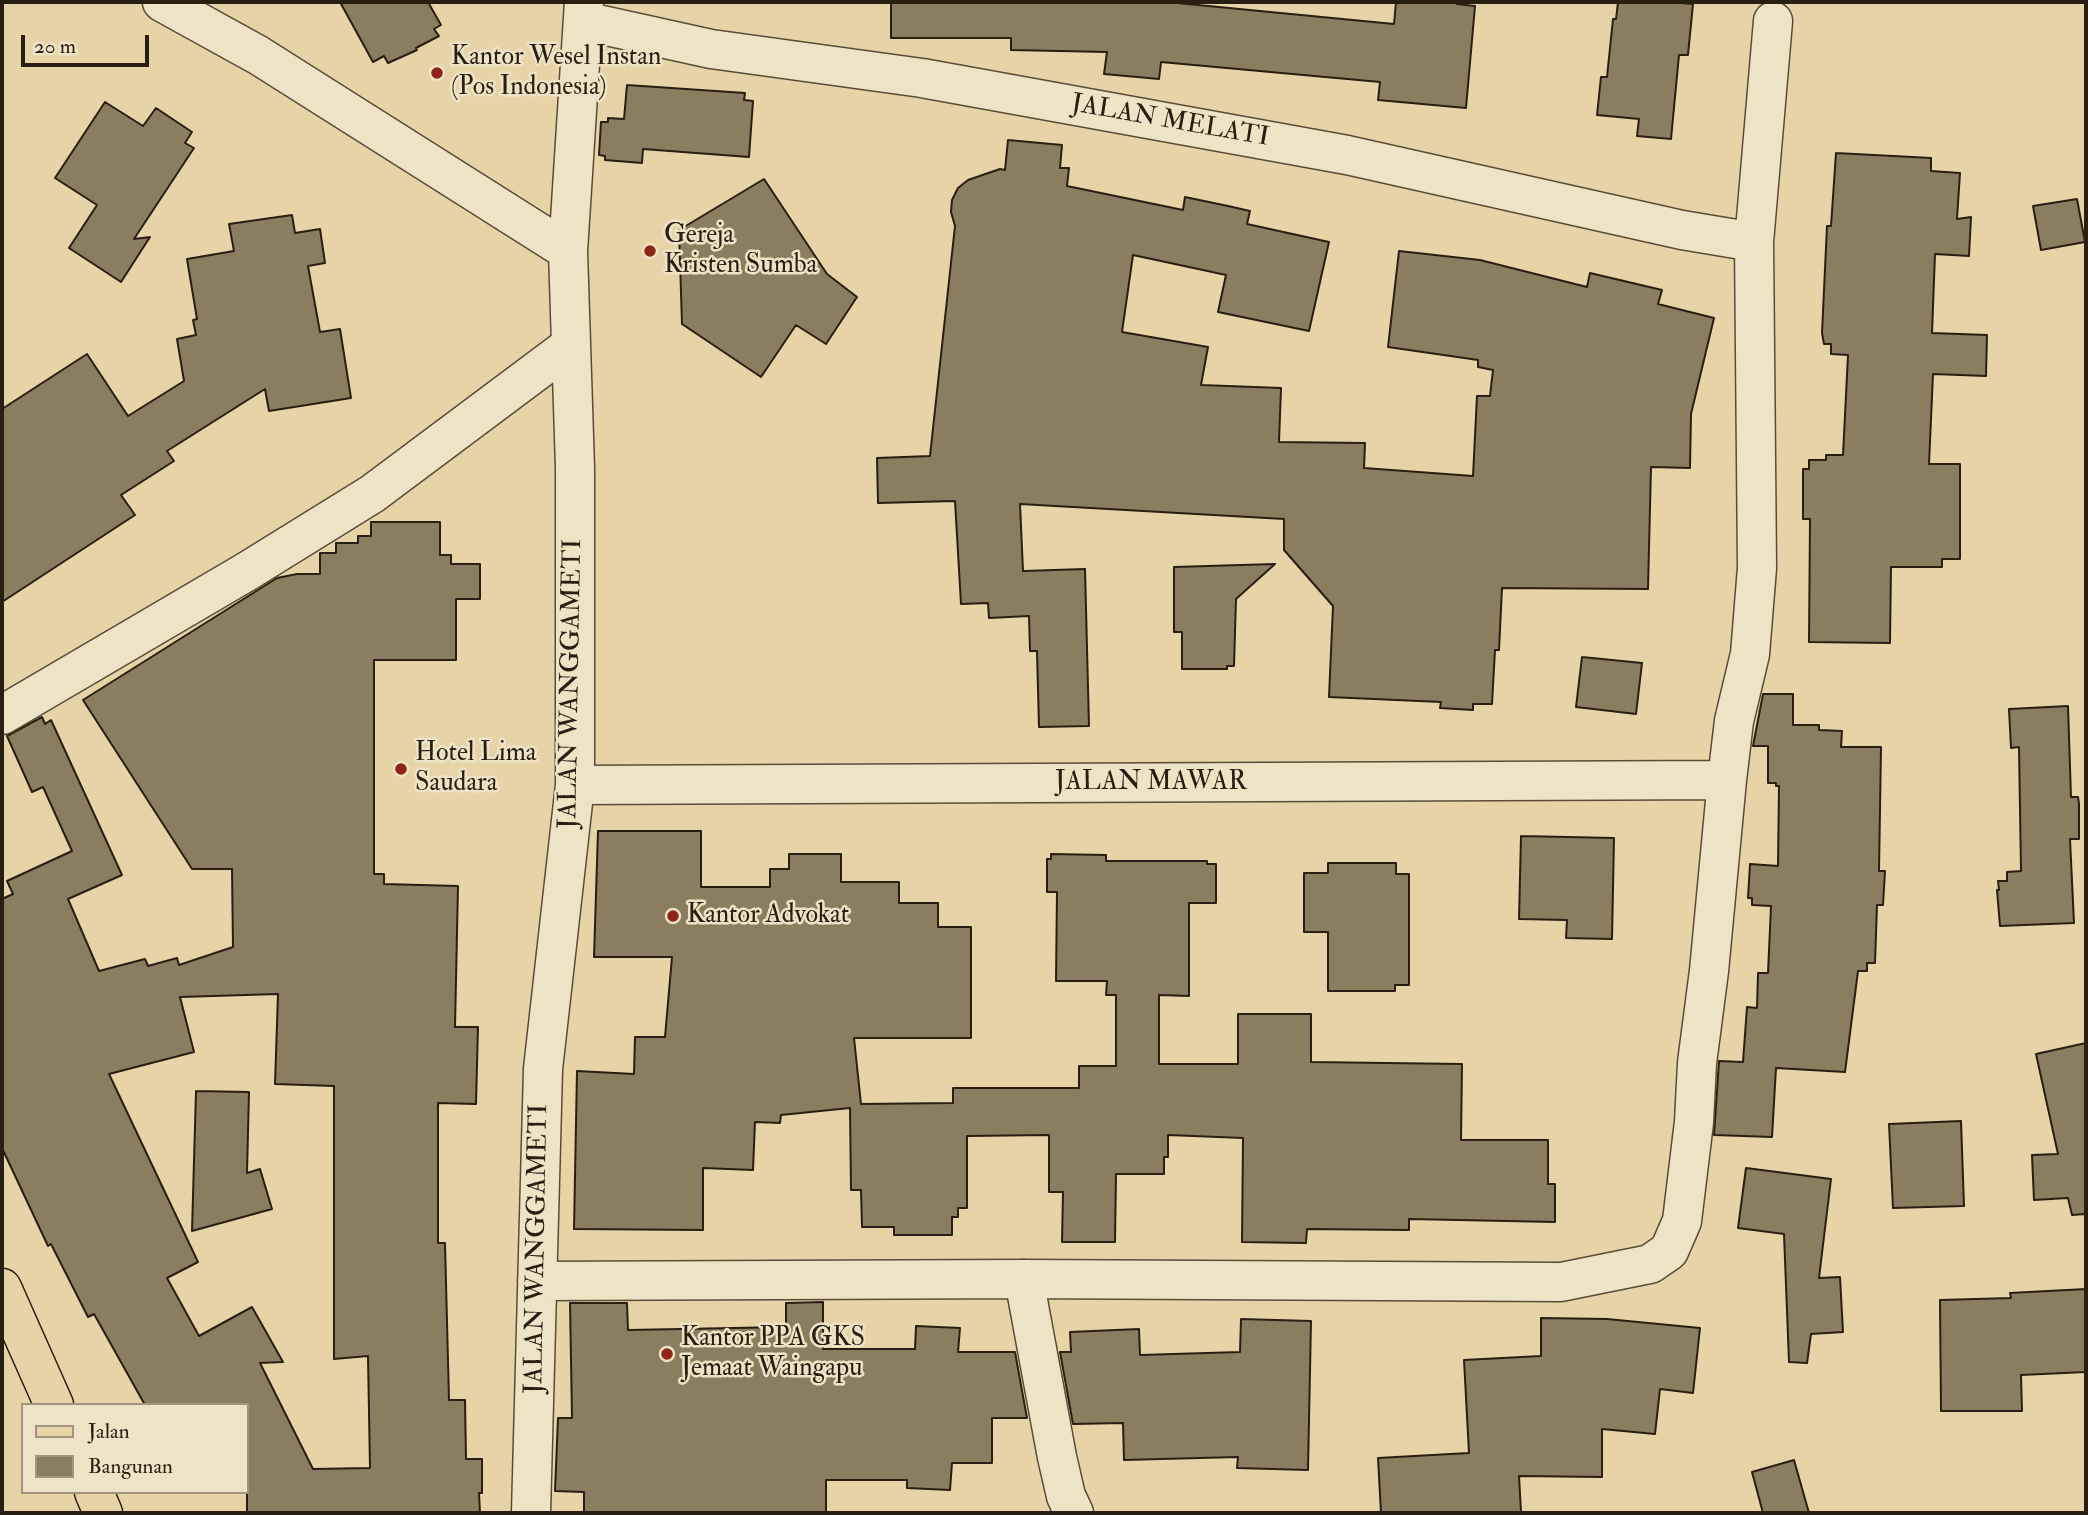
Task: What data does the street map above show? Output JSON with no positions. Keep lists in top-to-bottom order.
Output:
{
  "streets": {
    "street": ["JALAN MELATI", "JALAN WANGGAMETI", "JALAN MAWAR"]
  },
  "crossings": [
    ["JALAN MELATI", "JALAN WANGGAMETI"],
    ["JALAN WANGGAMETI", "JALAN MAWAR"]
  ],
  "places": [
    "Kantor Wesel Instan (Pos Indonesia)",
    "Gereja Kristen Sumba",
    "Hotel Lima Saudara",
    "Kantor Advokat",
    "Kantor PPA GKS Jemaat Waingapu"
  ],
  "legend": ["Jalan", "Bangunan"],
  "scale_bar": "20 m"
}
